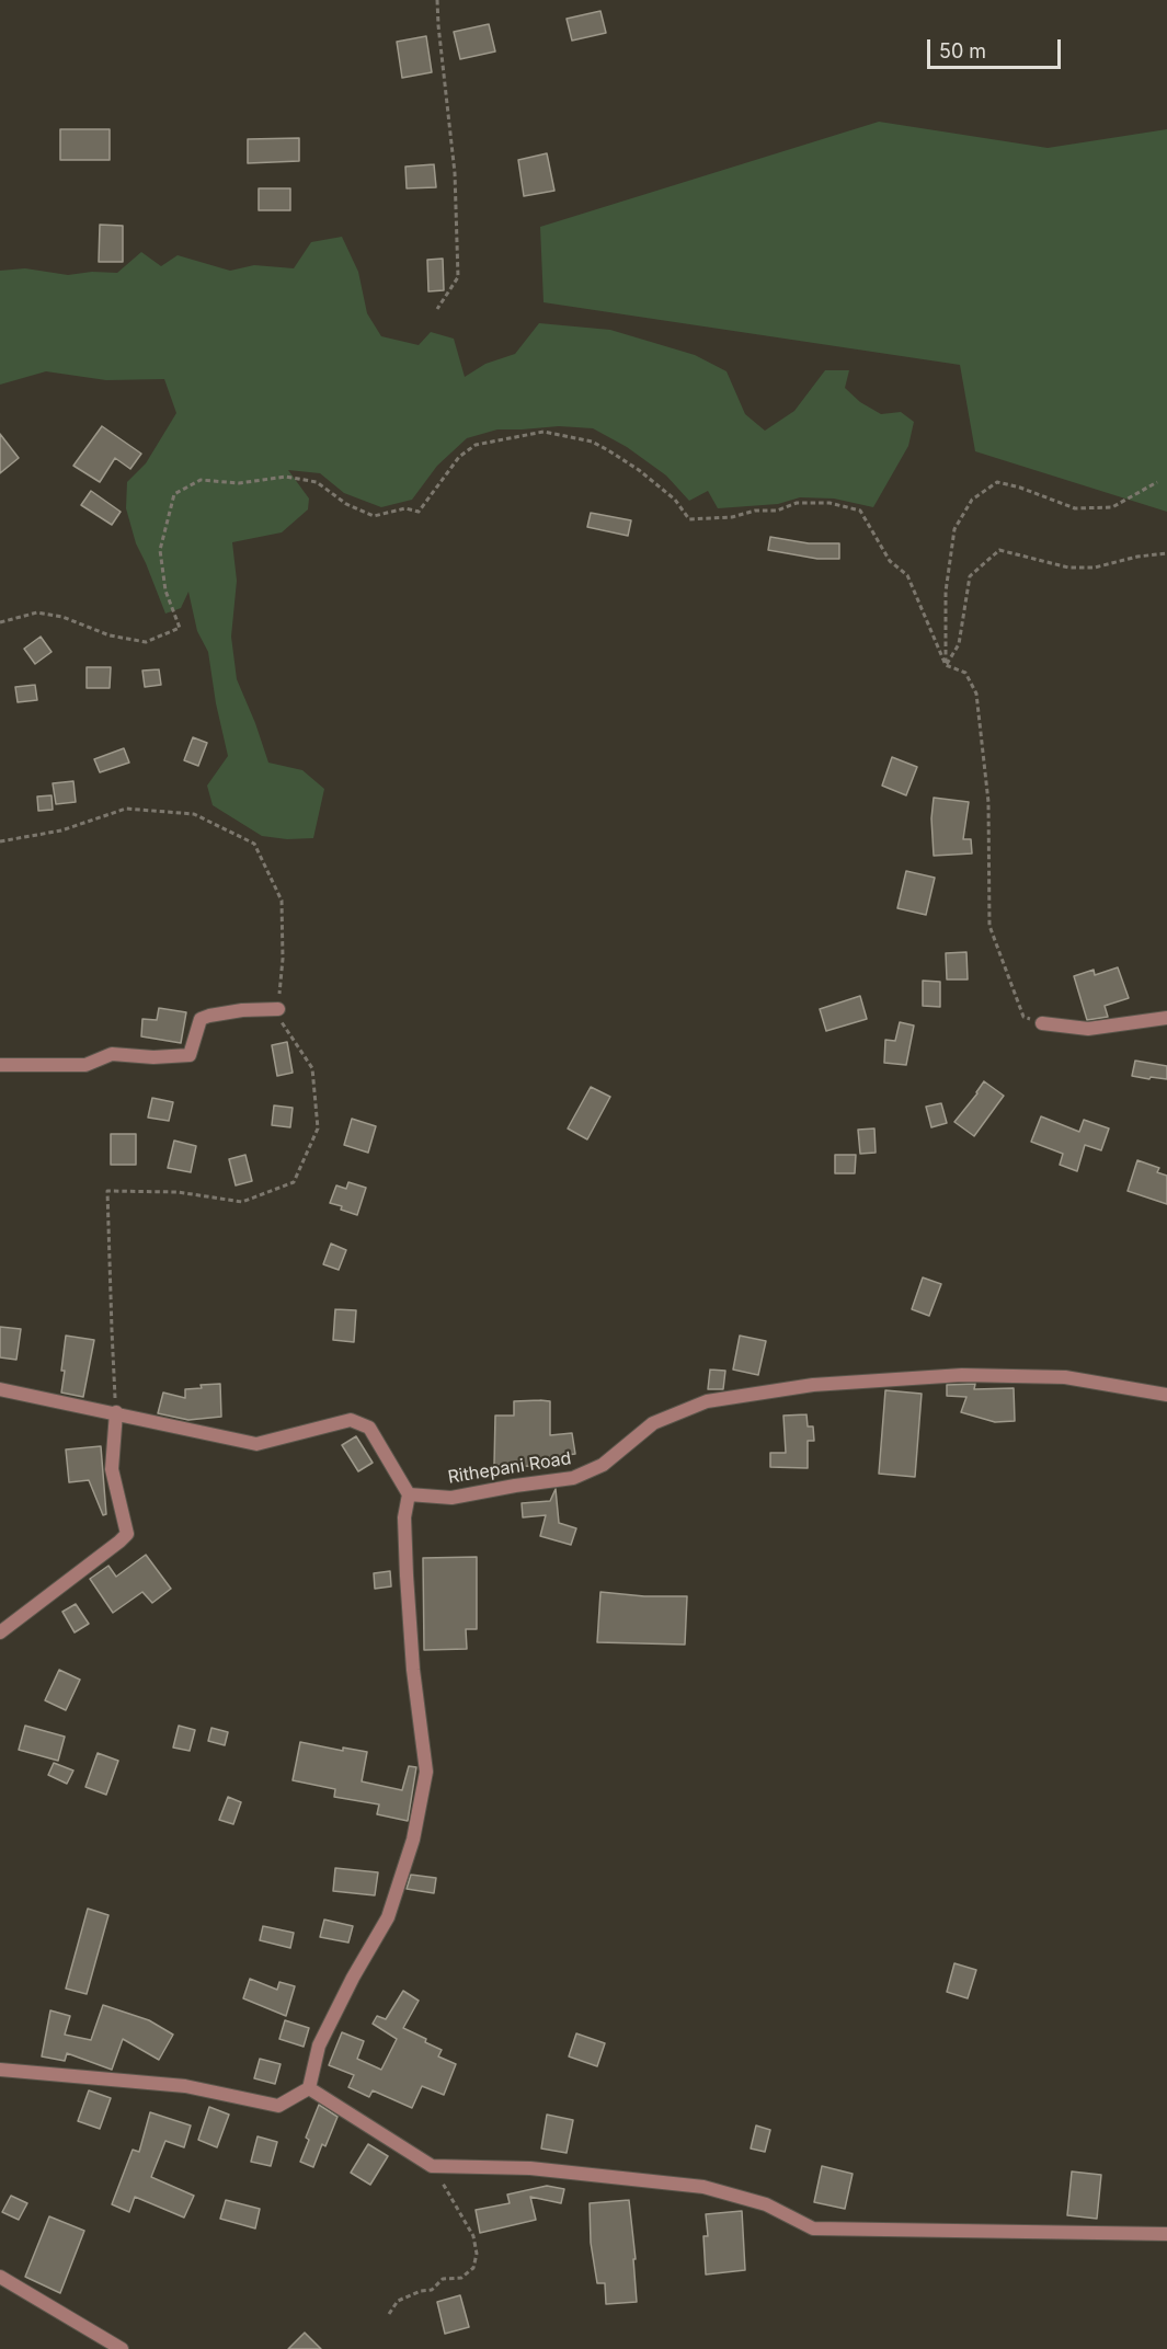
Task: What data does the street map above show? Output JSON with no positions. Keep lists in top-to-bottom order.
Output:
{
  "streets": {
    "street": ["Rithepani Road"]
  },
  "scale_bar": "50 m"
}
